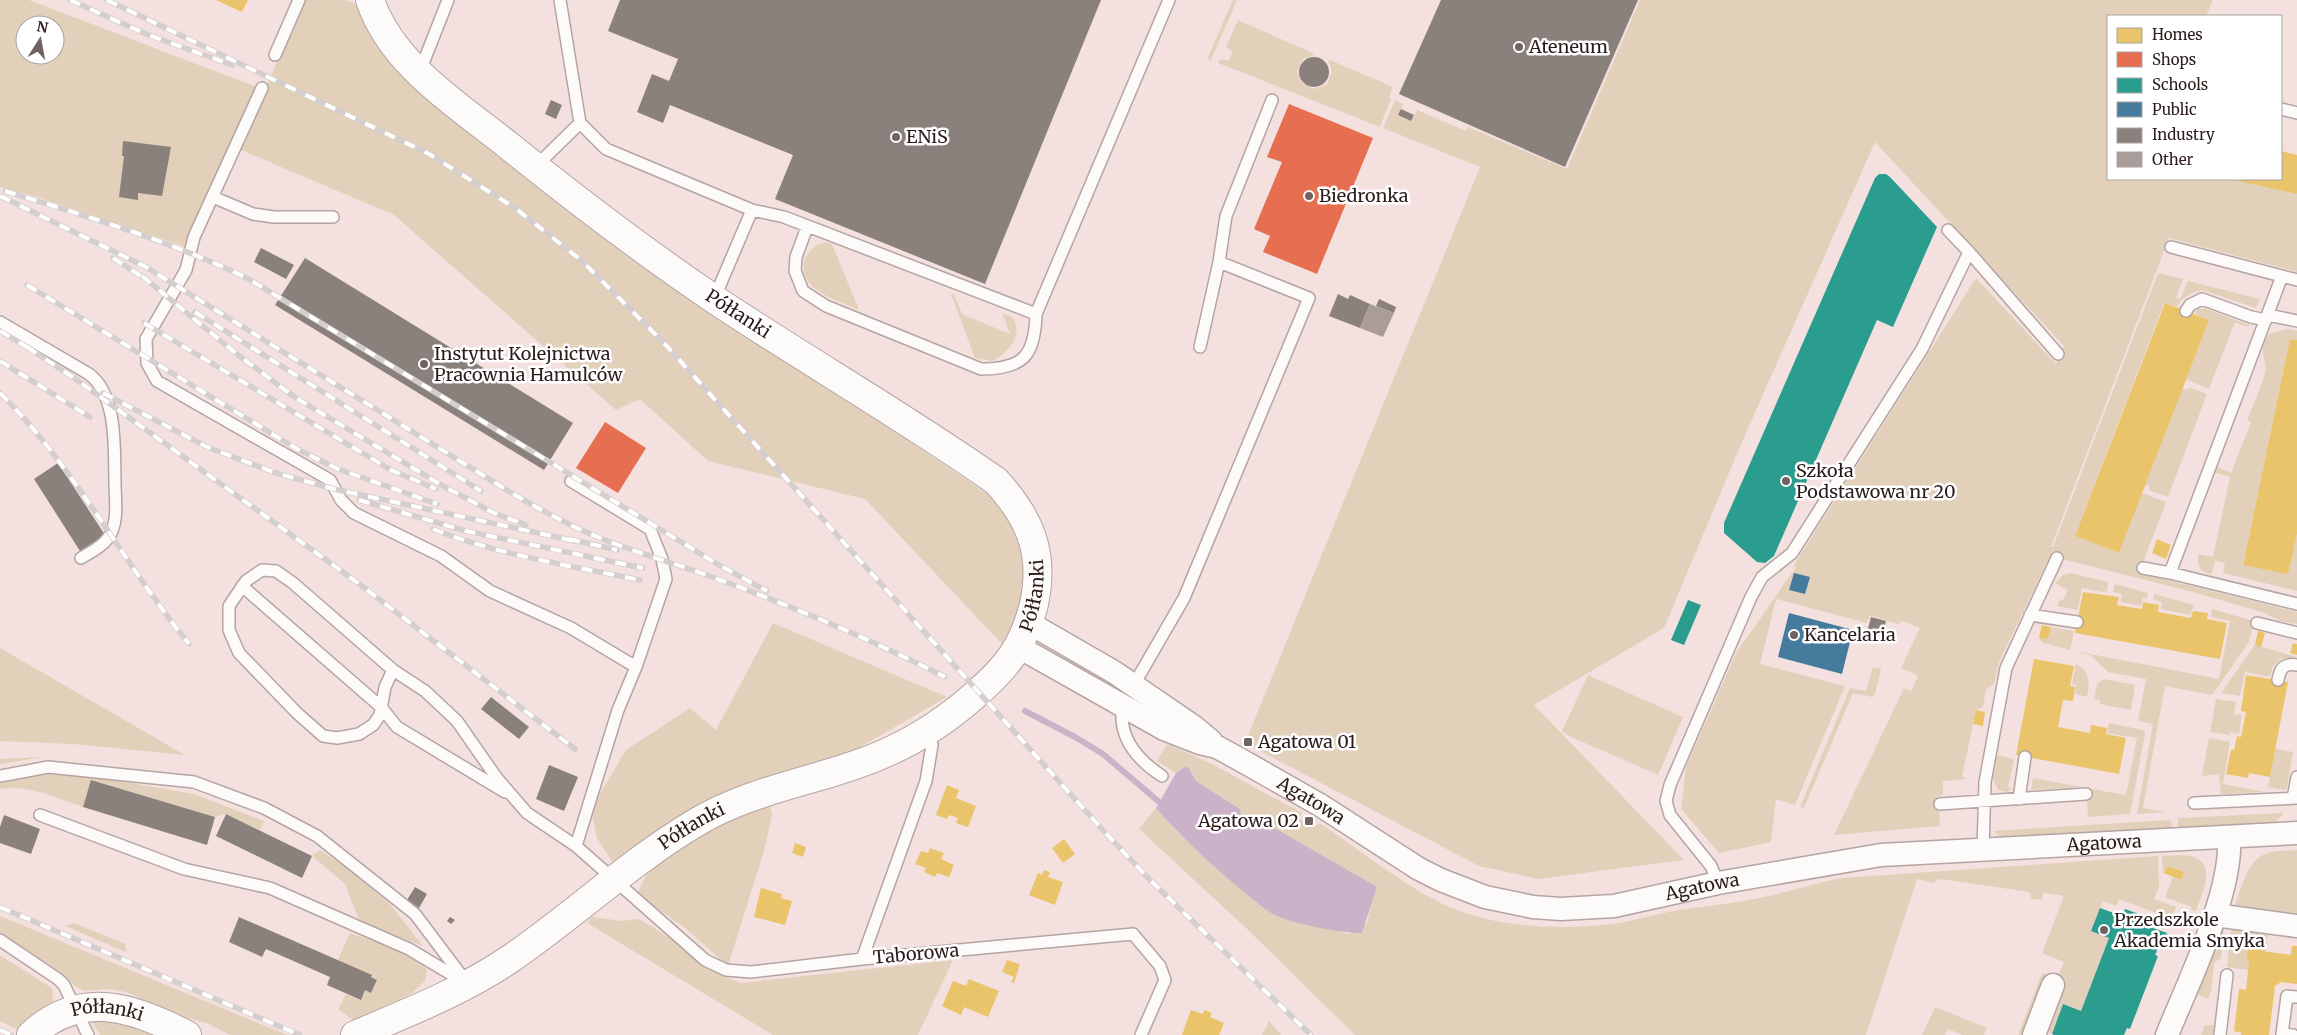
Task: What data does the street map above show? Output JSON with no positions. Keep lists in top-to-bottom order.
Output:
{
  "streets": {
    "street": ["Półłanki", "Agatowa"],
    "lane": ["Taborowa"]
  },
  "crossings": [
    ["Półłanki", "Agatowa"],
    ["Półłanki", "Taborowa"]
  ],
  "places": {
    "other": [
      "Ateneum",
      "ENiS",
      "Biedronka",
      "Instytut Kolejnictwa Pracownia Hamulców",
      "Szkoła Podstawowa nr 20",
      "Kancelaria",
      "Przedszkole Akademia Smyka"
    ],
    "transit": ["Agatowa 01", "Agatowa 02"]
  },
  "legend": [
    "Homes",
    "Shops",
    "Schools",
    "Public",
    "Industry",
    "Other"
  ],
  "north": "top"
}
